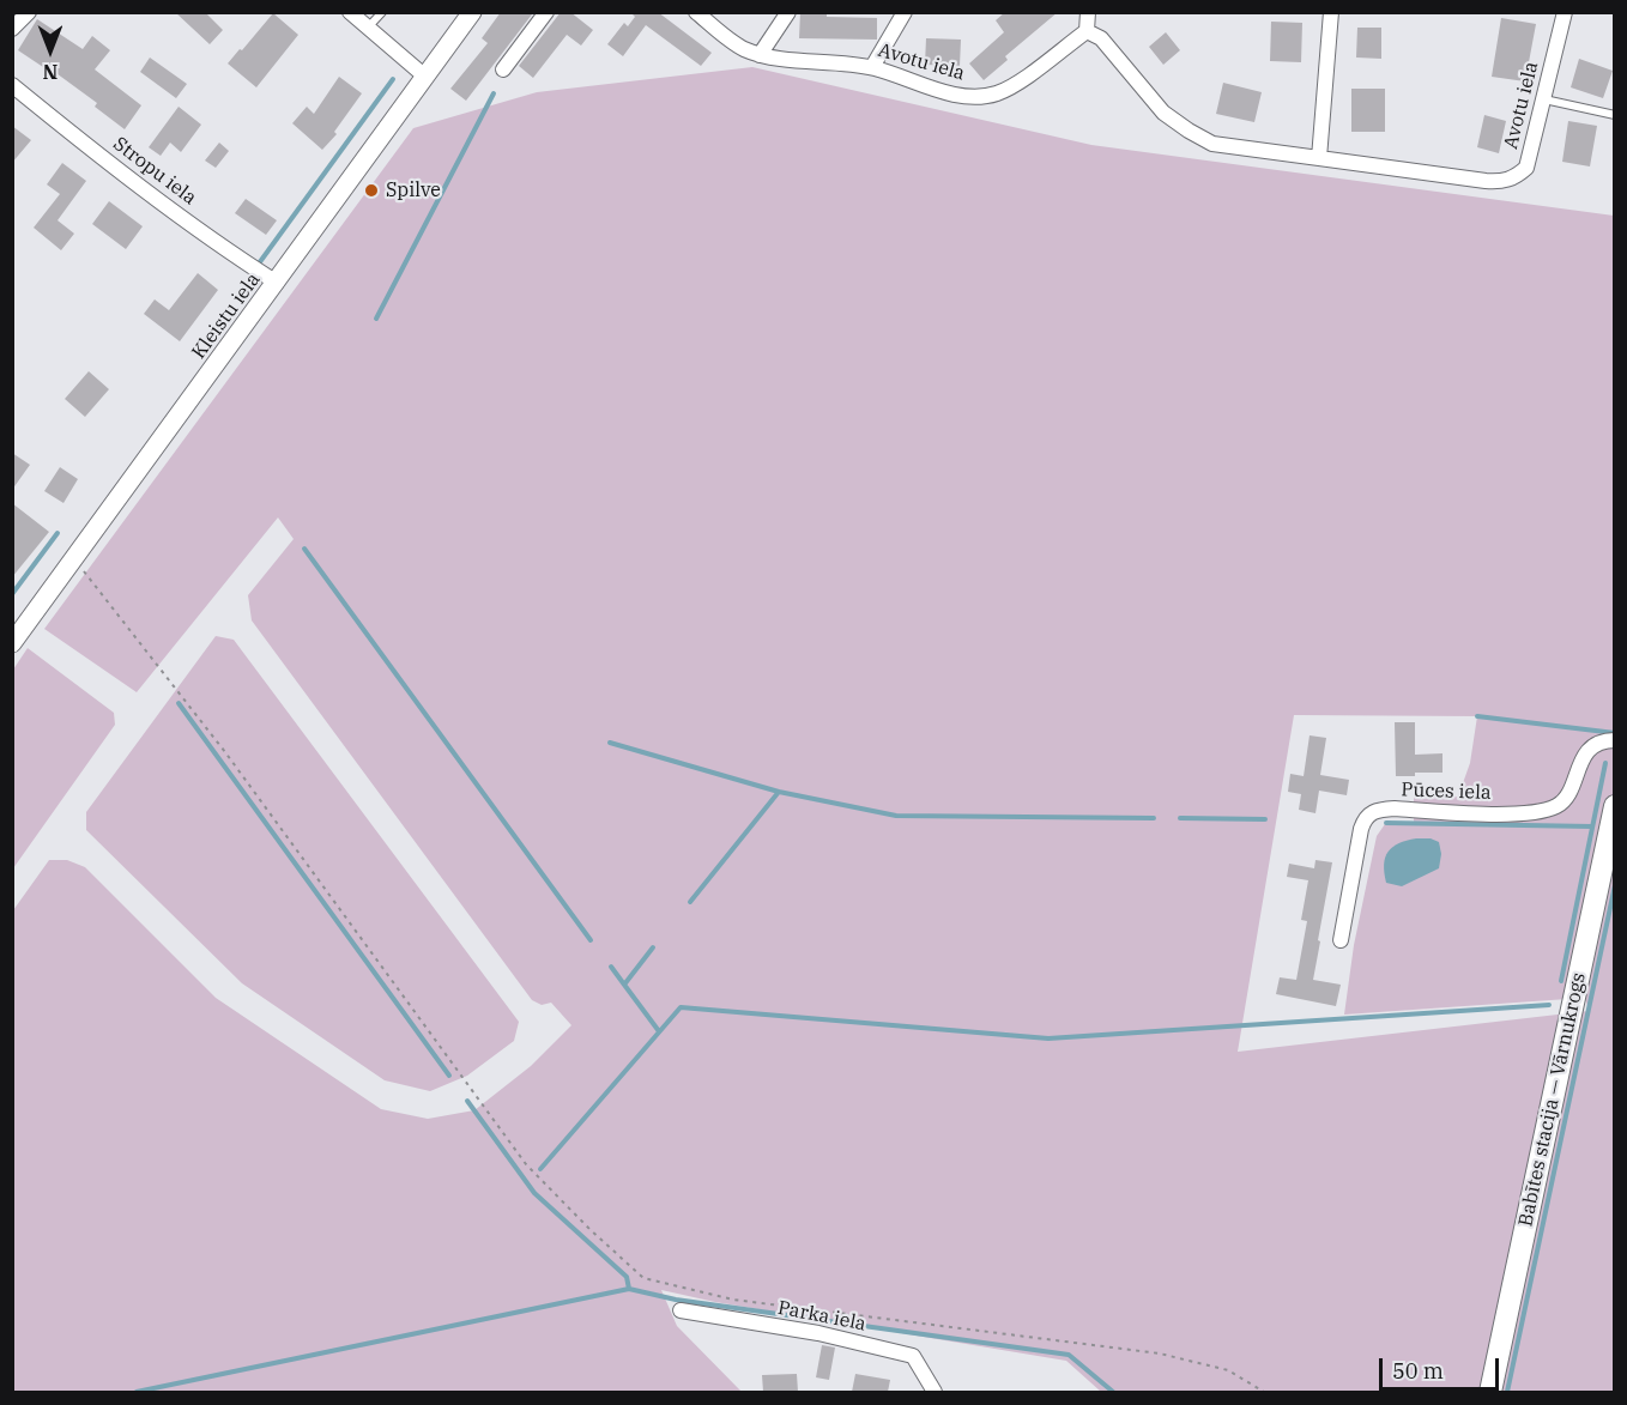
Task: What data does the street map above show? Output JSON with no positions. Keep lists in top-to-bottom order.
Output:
{
  "streets": {
    "main road": ["Babītes stacija — Vārnukrogs"],
    "street": [
      "Avotu iela",
      "Stropu iela",
      "Kleistu iela",
      "Pūces iela",
      "Parka iela"
    ]
  },
  "crossings": [
    ["Stropu iela", "Kleistu iela"]
  ],
  "places": ["Spilve"],
  "scale_bar": "50 m",
  "north": "bottom"
}
